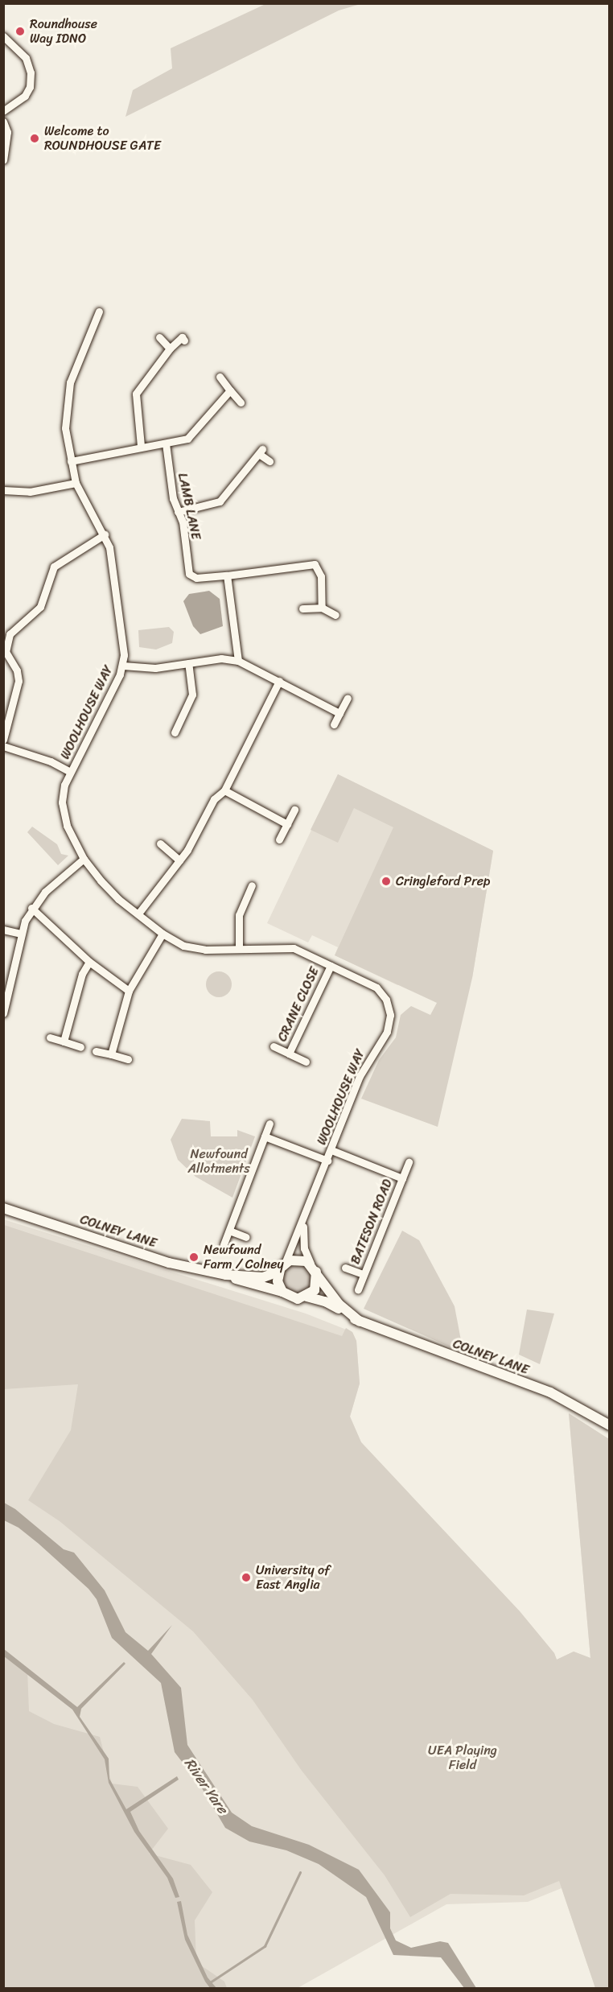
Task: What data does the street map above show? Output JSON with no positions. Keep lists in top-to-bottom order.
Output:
{
  "streets": {
    "street": [
      "LAMB LANE",
      "WOOLHOUSE WAY",
      "CRANE CLOSE",
      "BATESON ROAD",
      "COLNEY LANE"
    ]
  },
  "crossings": [
    ["WOOLHOUSE WAY", "CRANE CLOSE"],
    ["WOOLHOUSE WAY", "BATESON ROAD"],
    ["WOOLHOUSE WAY", "COLNEY LANE"]
  ],
  "water": ["River Yare"],
  "parks": ["Newfound Allotments", "UEA Playing Field"],
  "places": [
    "Roundhouse Way IDNO",
    "Welcome to ROUNDHOUSE GATE",
    "Cringleford Prep",
    "Newfound Farm / Colney",
    "University of East Anglia"
  ]
}
